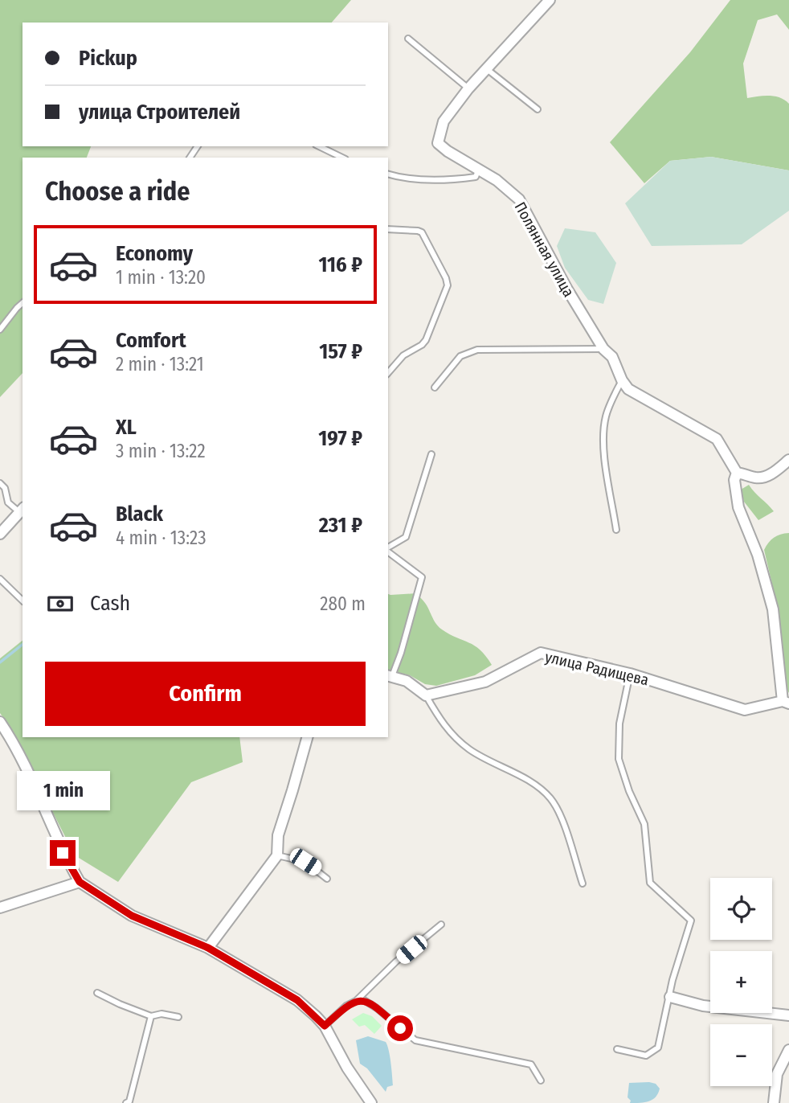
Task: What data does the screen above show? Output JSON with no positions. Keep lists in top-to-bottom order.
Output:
{
  "streets": {
    "street": ["Полянная улица", "улица Радищева"]
  },
  "crossings": [
    ["Полянная улица", "улица Радищева"]
  ],
  "page": {
    "banner": ["Pickup", "улица Строителей"],
    "heading": "Choose a ride",
    "list": [
      {
        "name": "Economy",
        "note": "1 min · 13:20",
        "value": "116 ₽"
      },
      {
        "name": "Comfort",
        "note": "2 min · 13:21",
        "value": "157 ₽"
      },
      {
        "name": "XL",
        "note": "3 min · 13:22",
        "value": "197 ₽"
      },
      {
        "name": "Black",
        "note": "4 min · 13:23",
        "value": "231 ₽"
      }
    ],
    "pay": ["Cash", "280 m"],
    "buttons": "Confirm",
    "bubble": "1 min",
    "map_buttons": ["+", "−"]
  }
}
